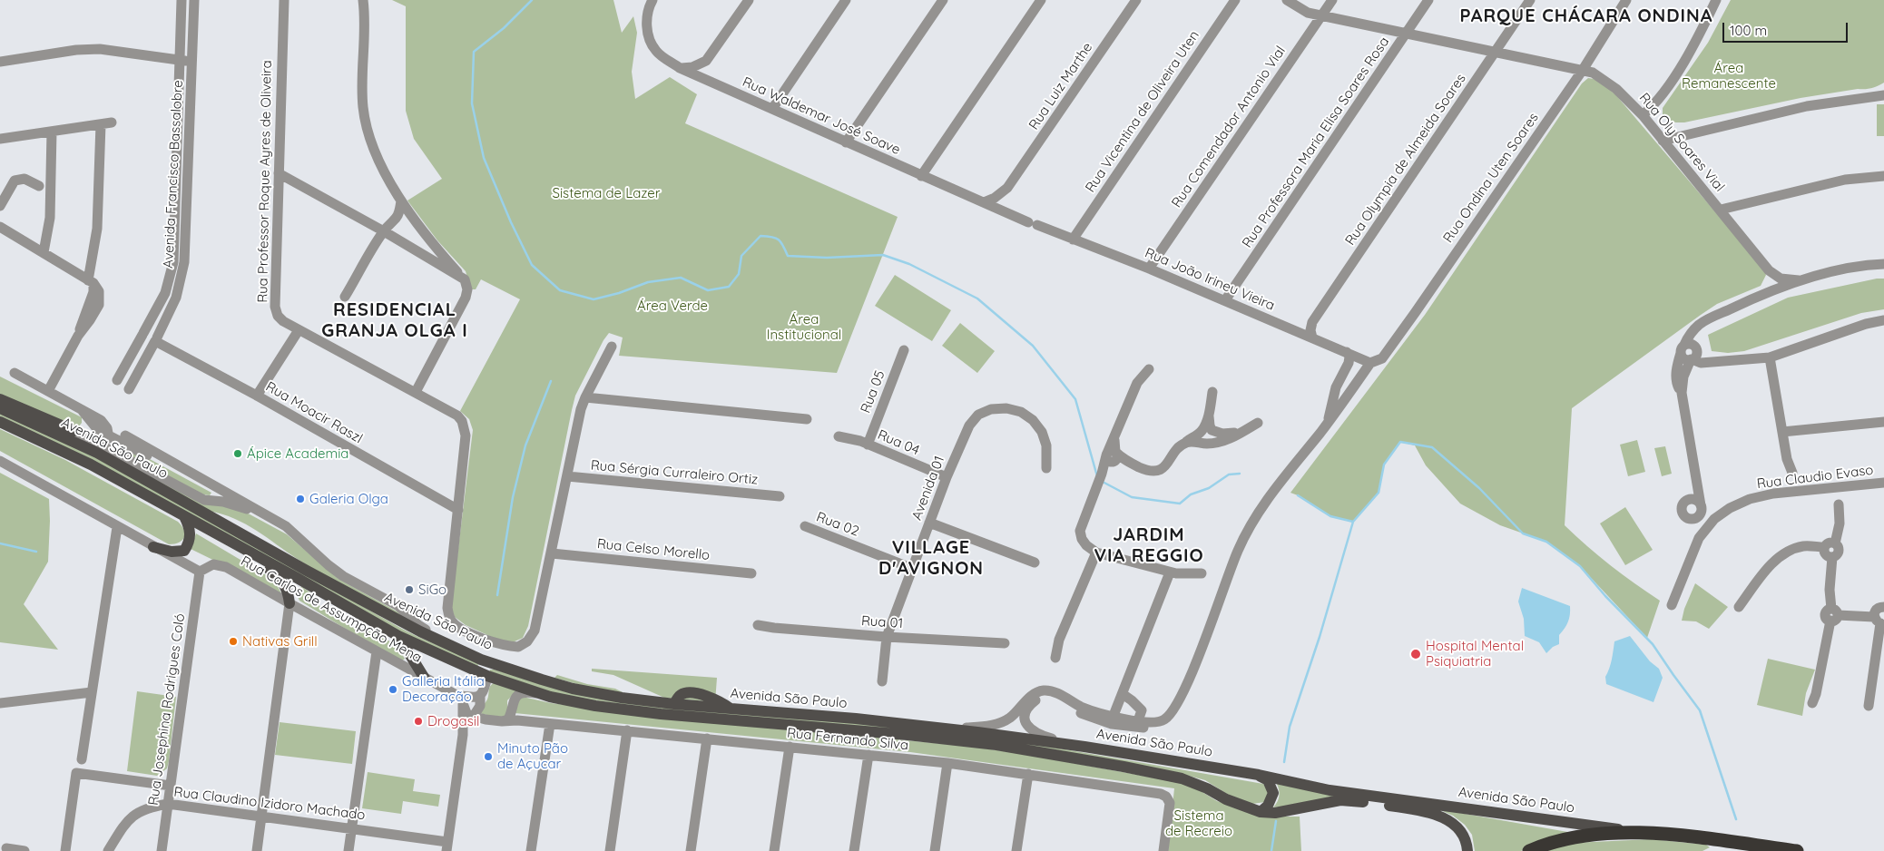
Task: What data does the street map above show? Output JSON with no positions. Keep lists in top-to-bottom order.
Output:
{
  "streets": {
    "main road": ["Avenida São Paulo"],
    "street": [
      "Rua Luiz Marthe",
      "Rua Vicentina de Oliveira Uten",
      "Rua Waldemar José Soave",
      "Rua Comendador Antonio Vial",
      "Rua Professora Maria Elisa Soares Rosa",
      "Rua Oly Soares Vial",
      "Rua Olympia de Almeida Soares",
      "Avenida Francisco Bassalobre",
      "Rua Ondina Uten Soares",
      "Rua Professor Roque Ayres de Oliveira",
      "Rua João Irineu Vieira",
      "Rua 05",
      "Rua Moacir Raszl",
      "Rua 04",
      "Rua Sérgia Curraleiro Ortiz",
      "Rua Claudio Evaso",
      "Avenida 01",
      "Rua 02",
      "Rua Celso Morello",
      "Rua Carlos de Assumpção Mena",
      "Rua 01",
      "Rua Josephina Rodrigues Coló",
      "Rua Fernando Silva",
      "Rua Claudino Izidoro Machado"
    ]
  },
  "crossings": [
    ["Rua Vicentina de Oliveira Uten", "Rua João Irineu Vieira"],
    ["Rua Waldemar José Soave", "Rua João Irineu Vieira"],
    ["Rua Comendador Antonio Vial", "Rua Oly Soares Vial"],
    ["Rua Comendador Antonio Vial", "Rua João Irineu Vieira"],
    ["Rua Professora Maria Elisa Soares Rosa", "Rua Oly Soares Vial"],
    ["Rua Professora Maria Elisa Soares Rosa", "Rua João Irineu Vieira"],
    ["Rua Oly Soares Vial", "Rua Olympia de Almeida Soares"],
    ["Rua Oly Soares Vial", "Rua Ondina Uten Soares"],
    ["Rua Olympia de Almeida Soares", "Rua João Irineu Vieira"],
    ["Avenida Francisco Bassalobre", "Rua Moacir Raszl"],
    ["Rua Ondina Uten Soares", "Rua João Irineu Vieira"],
    ["Rua Professor Roque Ayres de Oliveira", "Rua Moacir Raszl"],
    ["Rua Professor Roque Ayres de Oliveira", "Rua Celso Morello"],
    ["Rua 05", "Rua 04"],
    ["Rua 04", "Avenida 01"],
    ["Avenida 01", "Rua 02"],
    ["Avenida 01", "Rua 01"],
    ["Rua Carlos de Assumpção Mena", "Rua Josephina Rodrigues Coló"],
    ["Rua Josephina Rodrigues Coló", "Rua Claudino Izidoro Machado"]
  ],
  "districts": [
    "PARQUE CHÁCARA ONDINA",
    "RESIDENCIAL GRANJA OLGA I",
    "JARDIM VIA REGGIO",
    "VILLAGE D'AVIGNON"
  ],
  "parks": [
    "Área Remanescente",
    "Sistema de Lazer",
    "Área Verde",
    "Área Institucional",
    "Sistema de Recreio"
  ],
  "places": [
    "Ápice Academia",
    "Galeria Olga",
    "SiGo",
    "Nativas Grill",
    "Hospital Mental Psiquiatria",
    "Galleria Itália Decoração",
    "Drogasil",
    "Minuto Pão de Açucar"
  ],
  "scale_bar": "100 m"
}
